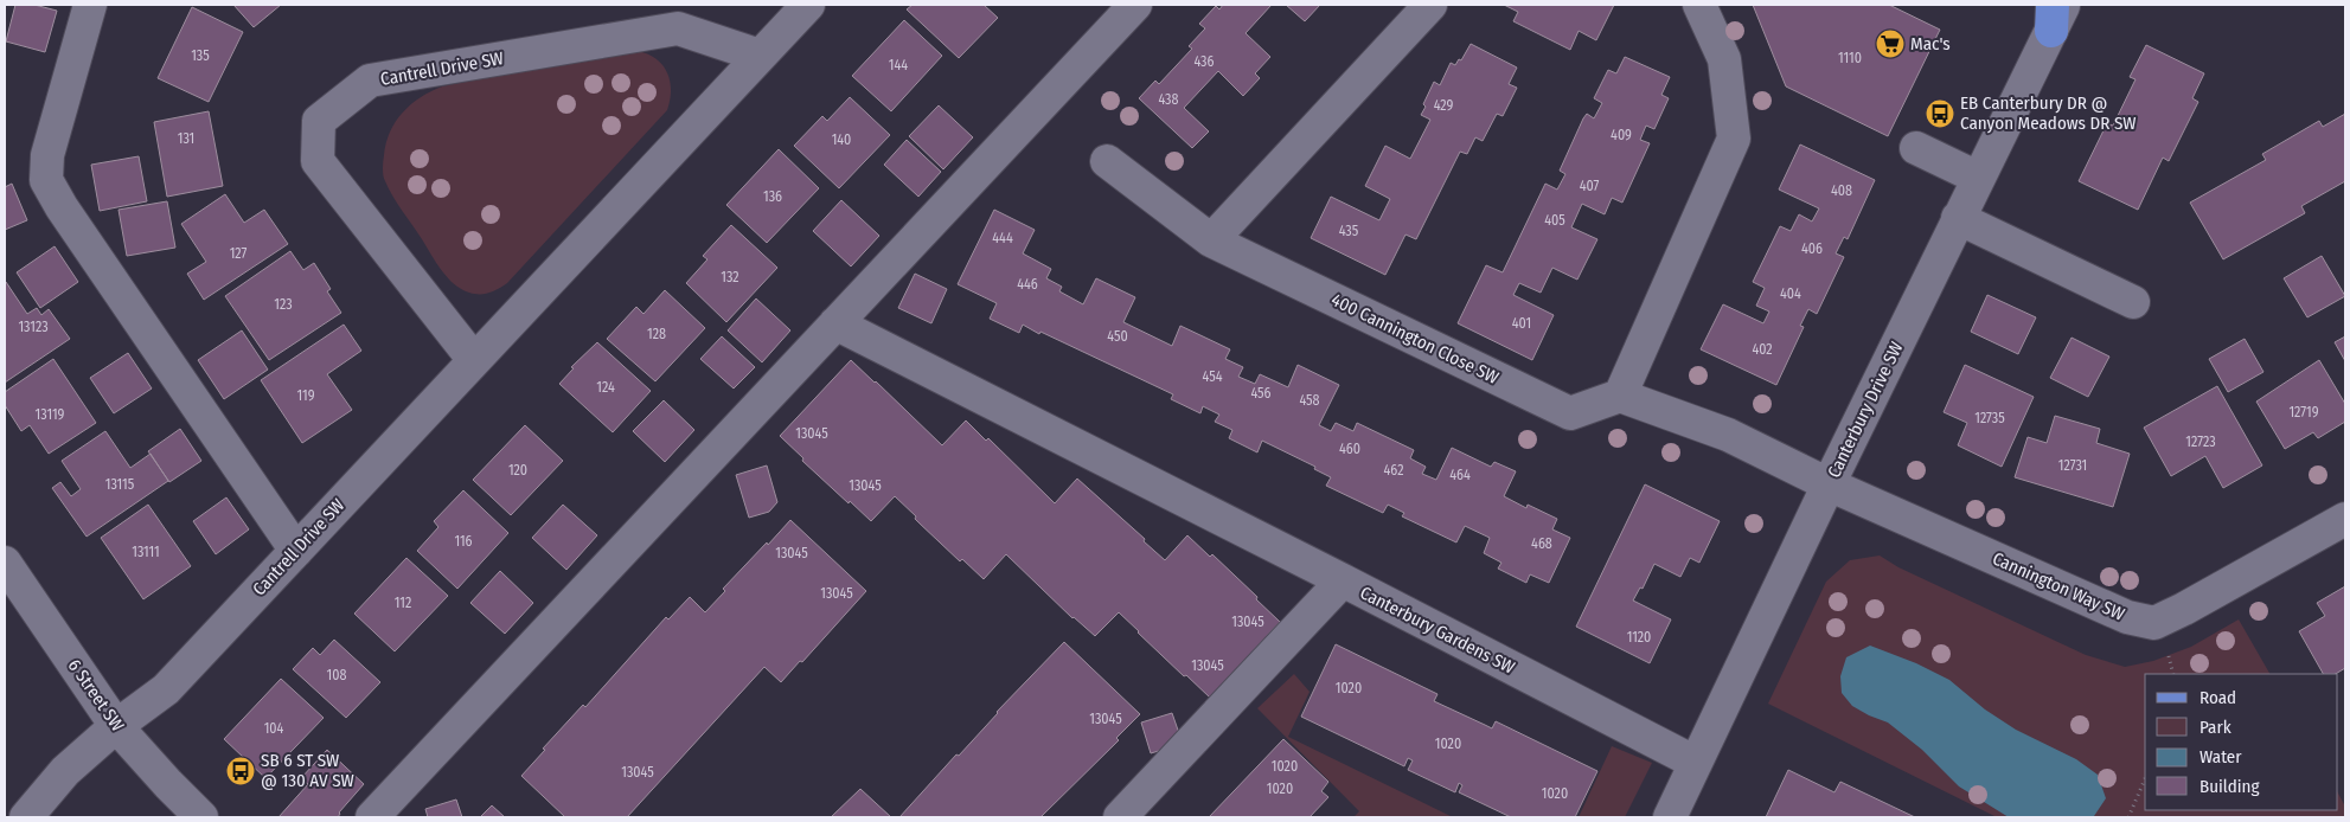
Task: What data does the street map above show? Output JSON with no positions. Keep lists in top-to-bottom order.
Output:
{
  "streets": {
    "street": [
      "Cantrell Drive SW",
      "400 Cannington Close SW",
      "Canterbury Drive SW",
      "Cannington Way SW",
      "Canterbury Gardens SW",
      "6 Street SW"
    ]
  },
  "crossings": [
    ["Cantrell Drive SW", "6 Street SW"],
    ["Canterbury Drive SW", "Cannington Way SW"],
    ["Canterbury Drive SW", "Canterbury Gardens SW"]
  ],
  "places": {
    "supermarket": ["Mac's"],
    "bus stop": ["EB Canterbury DR @ Canyon Meadows DR SW", "SB 6 ST SW @ 130 AV SW"]
  },
  "house_numbers": [
    "135",
    "1110",
    "436",
    "144",
    "438",
    "429",
    "409",
    "131",
    "140",
    "407",
    "408",
    "136",
    "405",
    "435",
    "444",
    "406",
    "127",
    "132",
    "446",
    "404",
    "123",
    "401",
    "13123",
    "128",
    "450",
    "402",
    "454",
    "124",
    "456",
    "119",
    "458",
    "12719",
    "13119",
    "12735",
    "13045",
    "12723",
    "460",
    "12731",
    "120",
    "462",
    "464",
    "13115",
    "13045",
    "116",
    "468",
    "13111",
    "13045",
    "13045",
    "112",
    "13045",
    "1120",
    "13045",
    "108",
    "1020",
    "13045",
    "104",
    "1020",
    "1020",
    "13045",
    "1020",
    "1020"
  ],
  "legend": [
    "Road",
    "Park",
    "Water",
    "Building"
  ]
}
